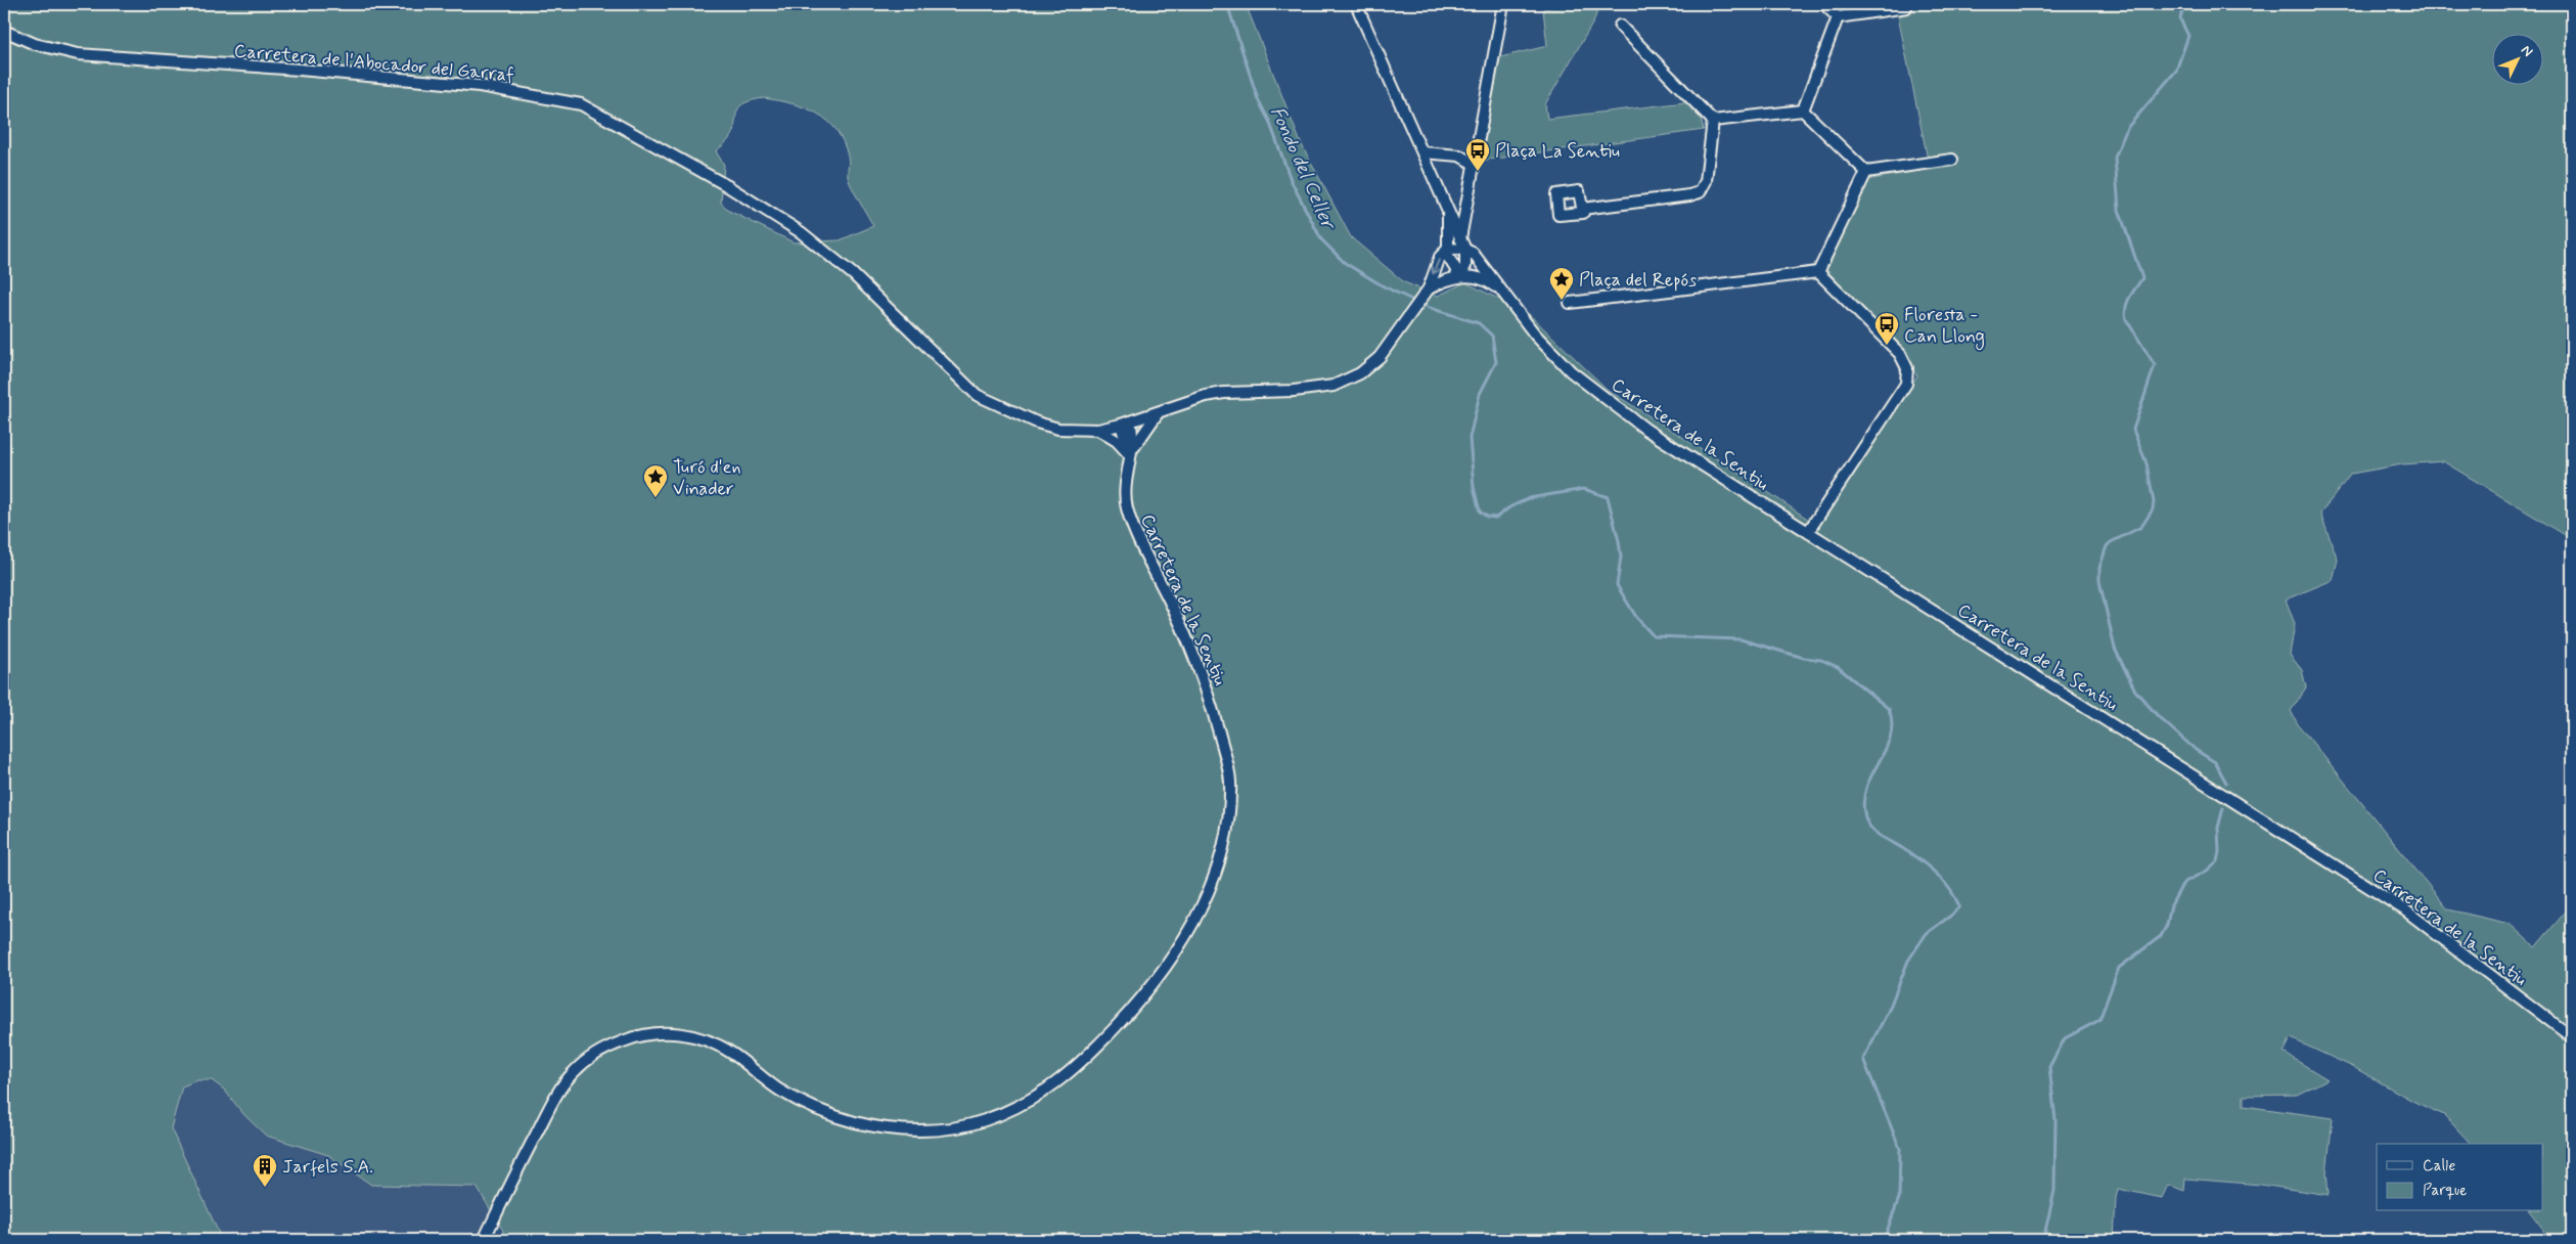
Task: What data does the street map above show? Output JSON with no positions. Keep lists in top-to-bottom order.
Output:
{
  "streets": {
    "street": ["Carretera de l'Abocador del Garraf", "Carretera de la Sentiu"]
  },
  "crossings": [
    ["Carretera de l'Abocador del Garraf", "Carretera de la Sentiu"]
  ],
  "water": ["Fondo del Celler"],
  "places": {
    "bus stop": ["Plaça La Sentiu", "Floresta - Can Llong"],
    "place": ["Plaça del Repós", "Turó d'en Vinader"],
    "building": ["Jarfels S.A."]
  },
  "legend": ["Calle", "Parque"],
  "north": "top right"
}
